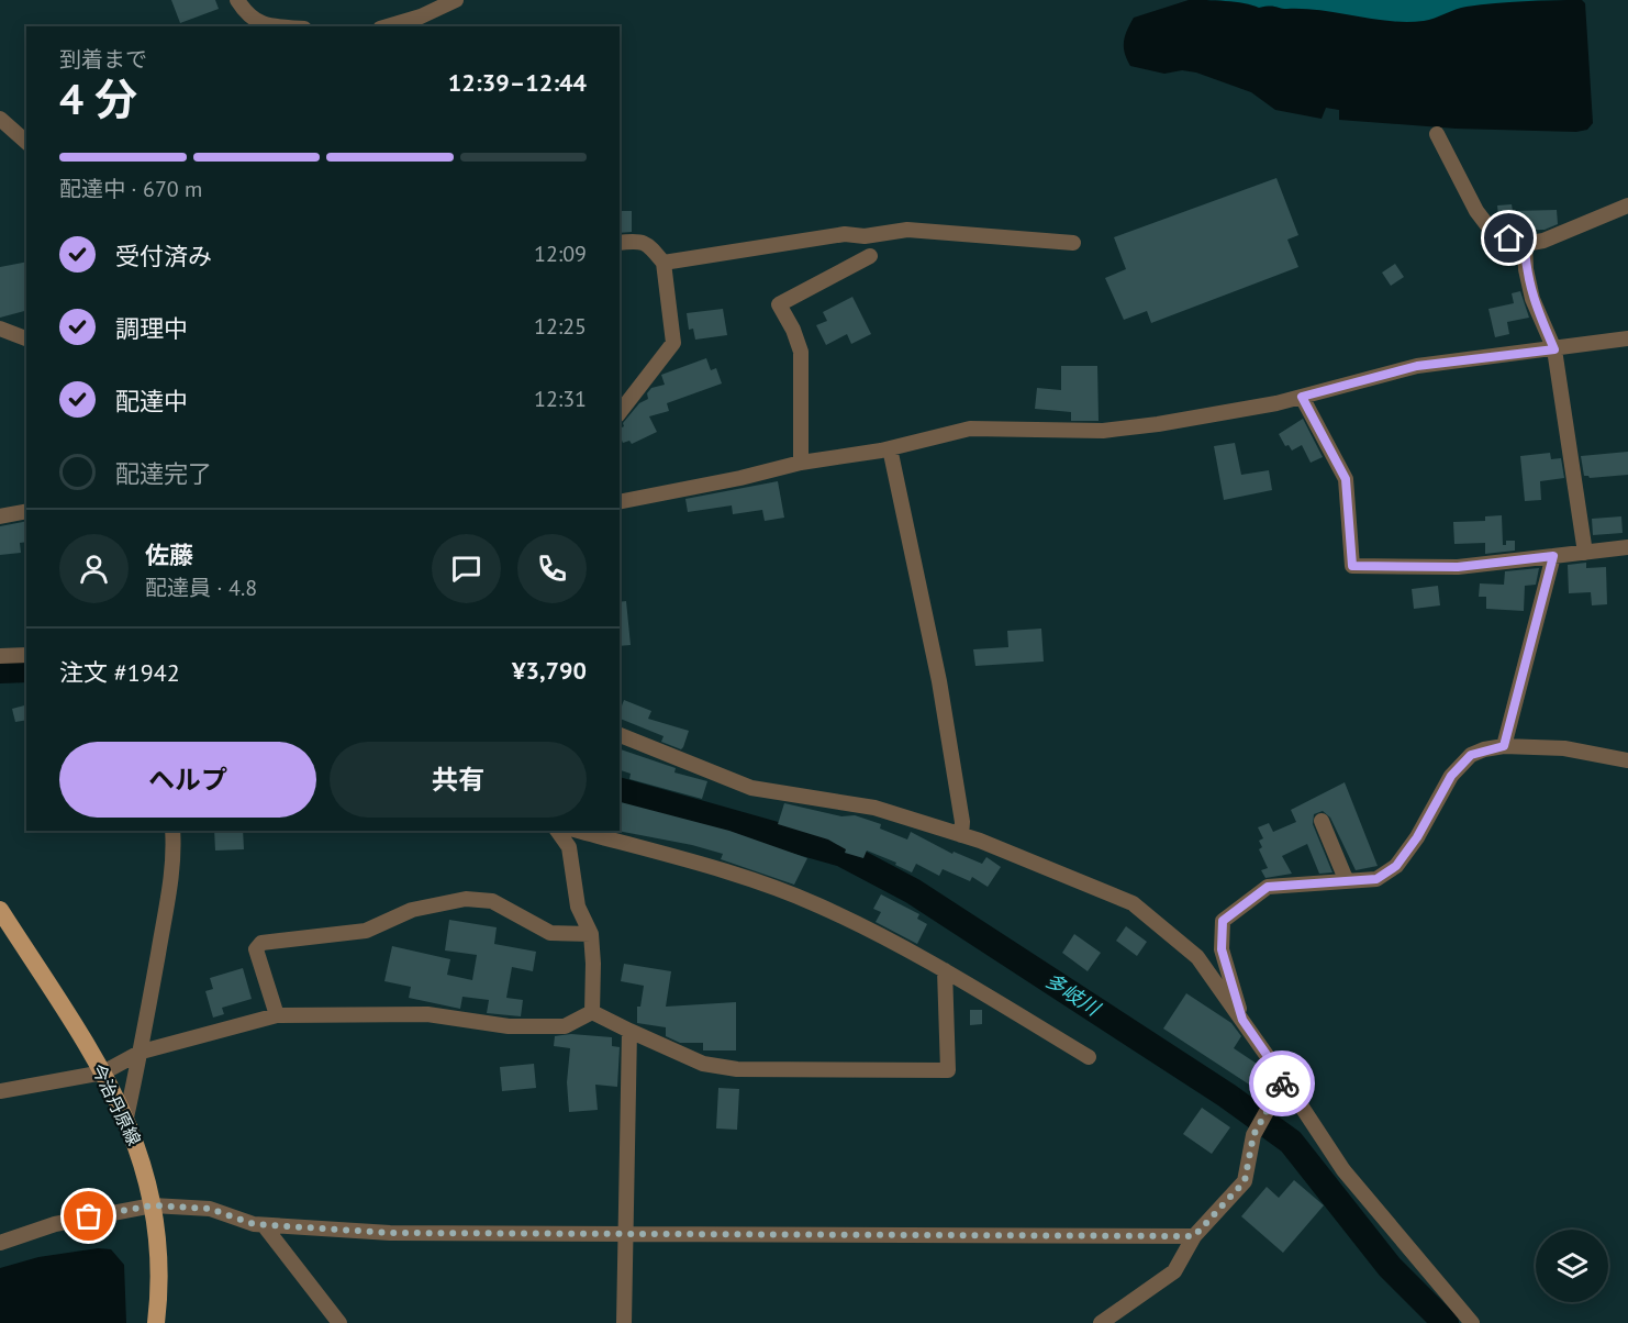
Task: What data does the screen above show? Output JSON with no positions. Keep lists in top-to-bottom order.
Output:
{
  "streets": {
    "main road": ["今治丹原線"]
  },
  "water": ["多岐川"],
  "page": {
    "heading": ["4 分", "到着まで", "12:39–12:44"],
    "panel": [
      "佐藤",
      "配達員 · 4.8",
      "注文 #1942",
      "¥3,790"
    ],
    "bar": "配達中 · 670 m",
    "list": [
      ["受付済み", "12:09"],
      ["調理中", "12:25"],
      ["配達中", "12:31"],
      "配達完了"
    ],
    "buttons": ["ヘルプ", "共有"]
  }
}
